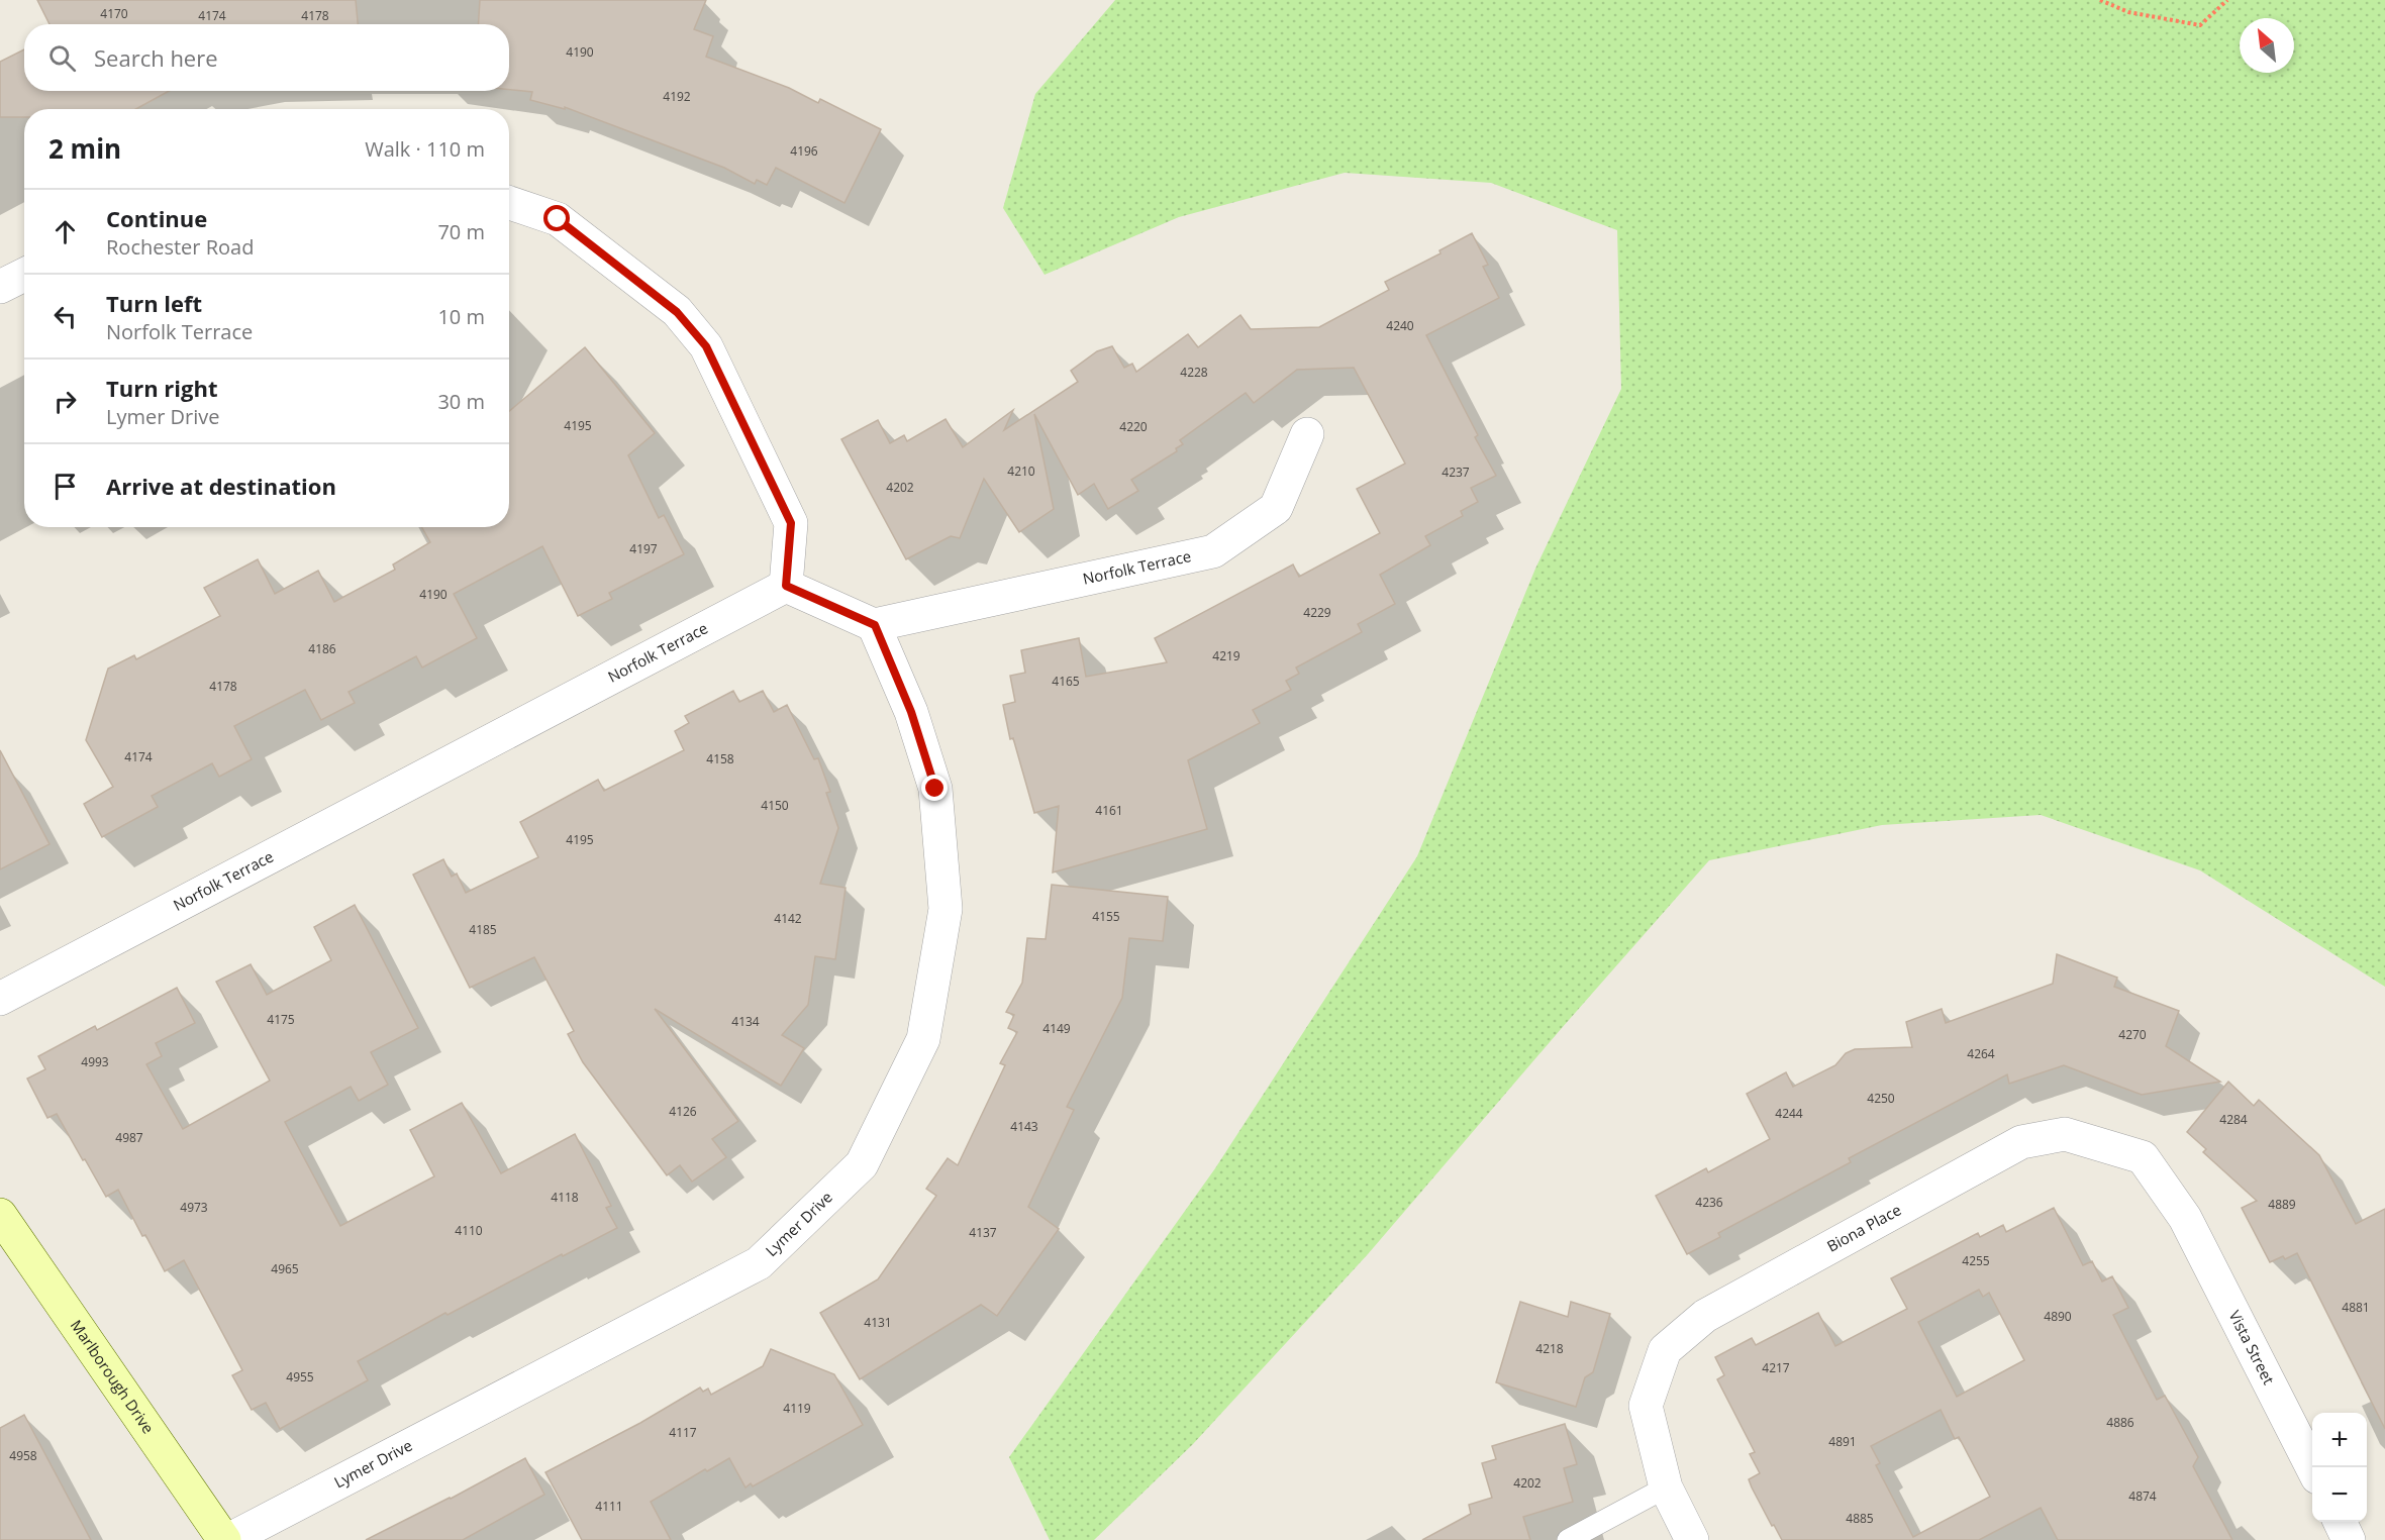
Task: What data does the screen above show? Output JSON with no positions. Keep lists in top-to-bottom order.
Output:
{
  "streets": {
    "street": [
      "Norfolk Terrace",
      "Lymer Drive",
      "Biona Place",
      "Vista Street",
      "Marlborough Drive"
    ]
  },
  "crossings": [
    ["Norfolk Terrace", "Lymer Drive"],
    ["Lymer Drive", "Marlborough Drive"],
    ["Biona Place", "Vista Street"]
  ],
  "house_numbers": [
    "4170",
    "4174",
    "4178",
    "4190",
    "4192",
    "4196",
    "4240",
    "4228",
    "4195",
    "4220",
    "4210",
    "4237",
    "4202",
    "4197",
    "4190",
    "4229",
    "4186",
    "4219",
    "4165",
    "4178",
    "4174",
    "4158",
    "4150",
    "4161",
    "4195",
    "4155",
    "4142",
    "4185",
    "4175",
    "4134",
    "4149",
    "4270",
    "4264",
    "4993",
    "4250",
    "4126",
    "4244",
    "4284",
    "4143",
    "4987",
    "4118",
    "4236",
    "4889",
    "4973",
    "4110",
    "4137",
    "4255",
    "4965",
    "4881",
    "4890",
    "4131",
    "4218",
    "4217",
    "4955",
    "4119",
    "4886",
    "4117",
    "4891",
    "4958",
    "4202",
    "4874",
    "4111",
    "4885"
  ],
  "north": "top left",
  "page": {
    "search": "Search here",
    "heading": ["2 min", "Walk · 110 m"],
    "list": [
      ["Continue", "Rochester Road", "70 m"],
      ["Turn left", "Norfolk Terrace", "10 m"],
      ["Turn right", "Lymer Drive", "30 m"],
      "Arrive at destination"
    ],
    "map_buttons": ["+", "−"]
  }
}
